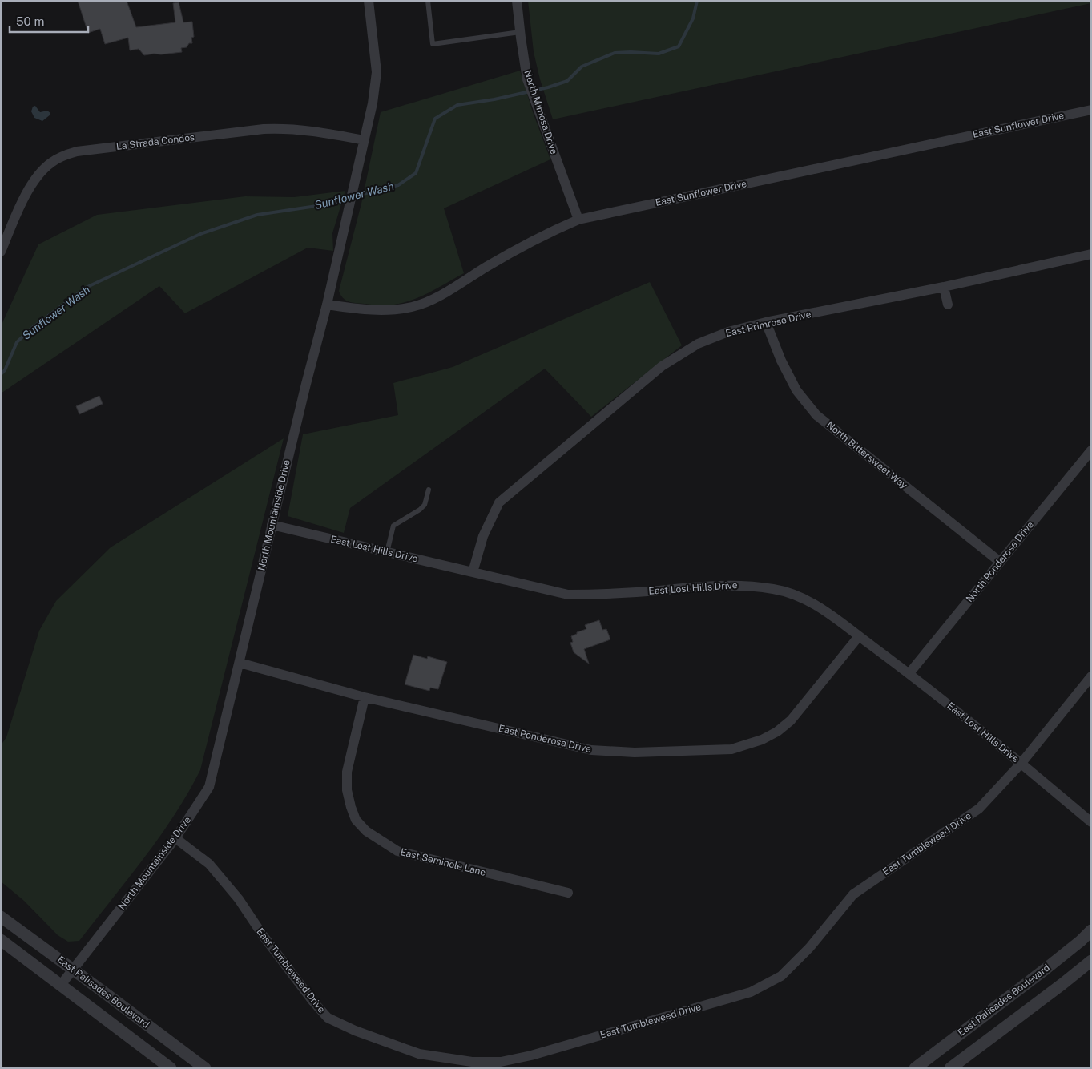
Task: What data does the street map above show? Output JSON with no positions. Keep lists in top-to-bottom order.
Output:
{
  "streets": {
    "street": [
      "North Mimosa Drive",
      "East Sunflower Drive",
      "La Strada Condos",
      "East Primrose Drive",
      "North Bittersweet Way",
      "North Mountainside Drive",
      "East Lost Hills Drive",
      "North Ponderosa Drive",
      "East Ponderosa Drive",
      "East Tumbleweed Drive",
      "East Seminole Lane",
      "East Palisades Boulevard"
    ]
  },
  "crossings": [
    ["North Mimosa Drive", "East Sunflower Drive"],
    ["East Sunflower Drive", "North Mountainside Drive"],
    ["La Strada Condos", "North Mountainside Drive"],
    ["East Primrose Drive", "North Bittersweet Way"],
    ["East Primrose Drive", "East Lost Hills Drive"],
    ["North Bittersweet Way", "North Ponderosa Drive"],
    ["North Mountainside Drive", "East Lost Hills Drive"],
    ["North Mountainside Drive", "East Ponderosa Drive"],
    ["North Mountainside Drive", "East Tumbleweed Drive"],
    ["North Mountainside Drive", "East Palisades Boulevard"],
    ["East Lost Hills Drive", "North Ponderosa Drive"],
    ["East Lost Hills Drive", "East Ponderosa Drive"],
    ["East Lost Hills Drive", "East Tumbleweed Drive"],
    ["East Ponderosa Drive", "East Seminole Lane"]
  ],
  "water": ["Sunflower Wash"],
  "scale_bar": "50 m"
}
